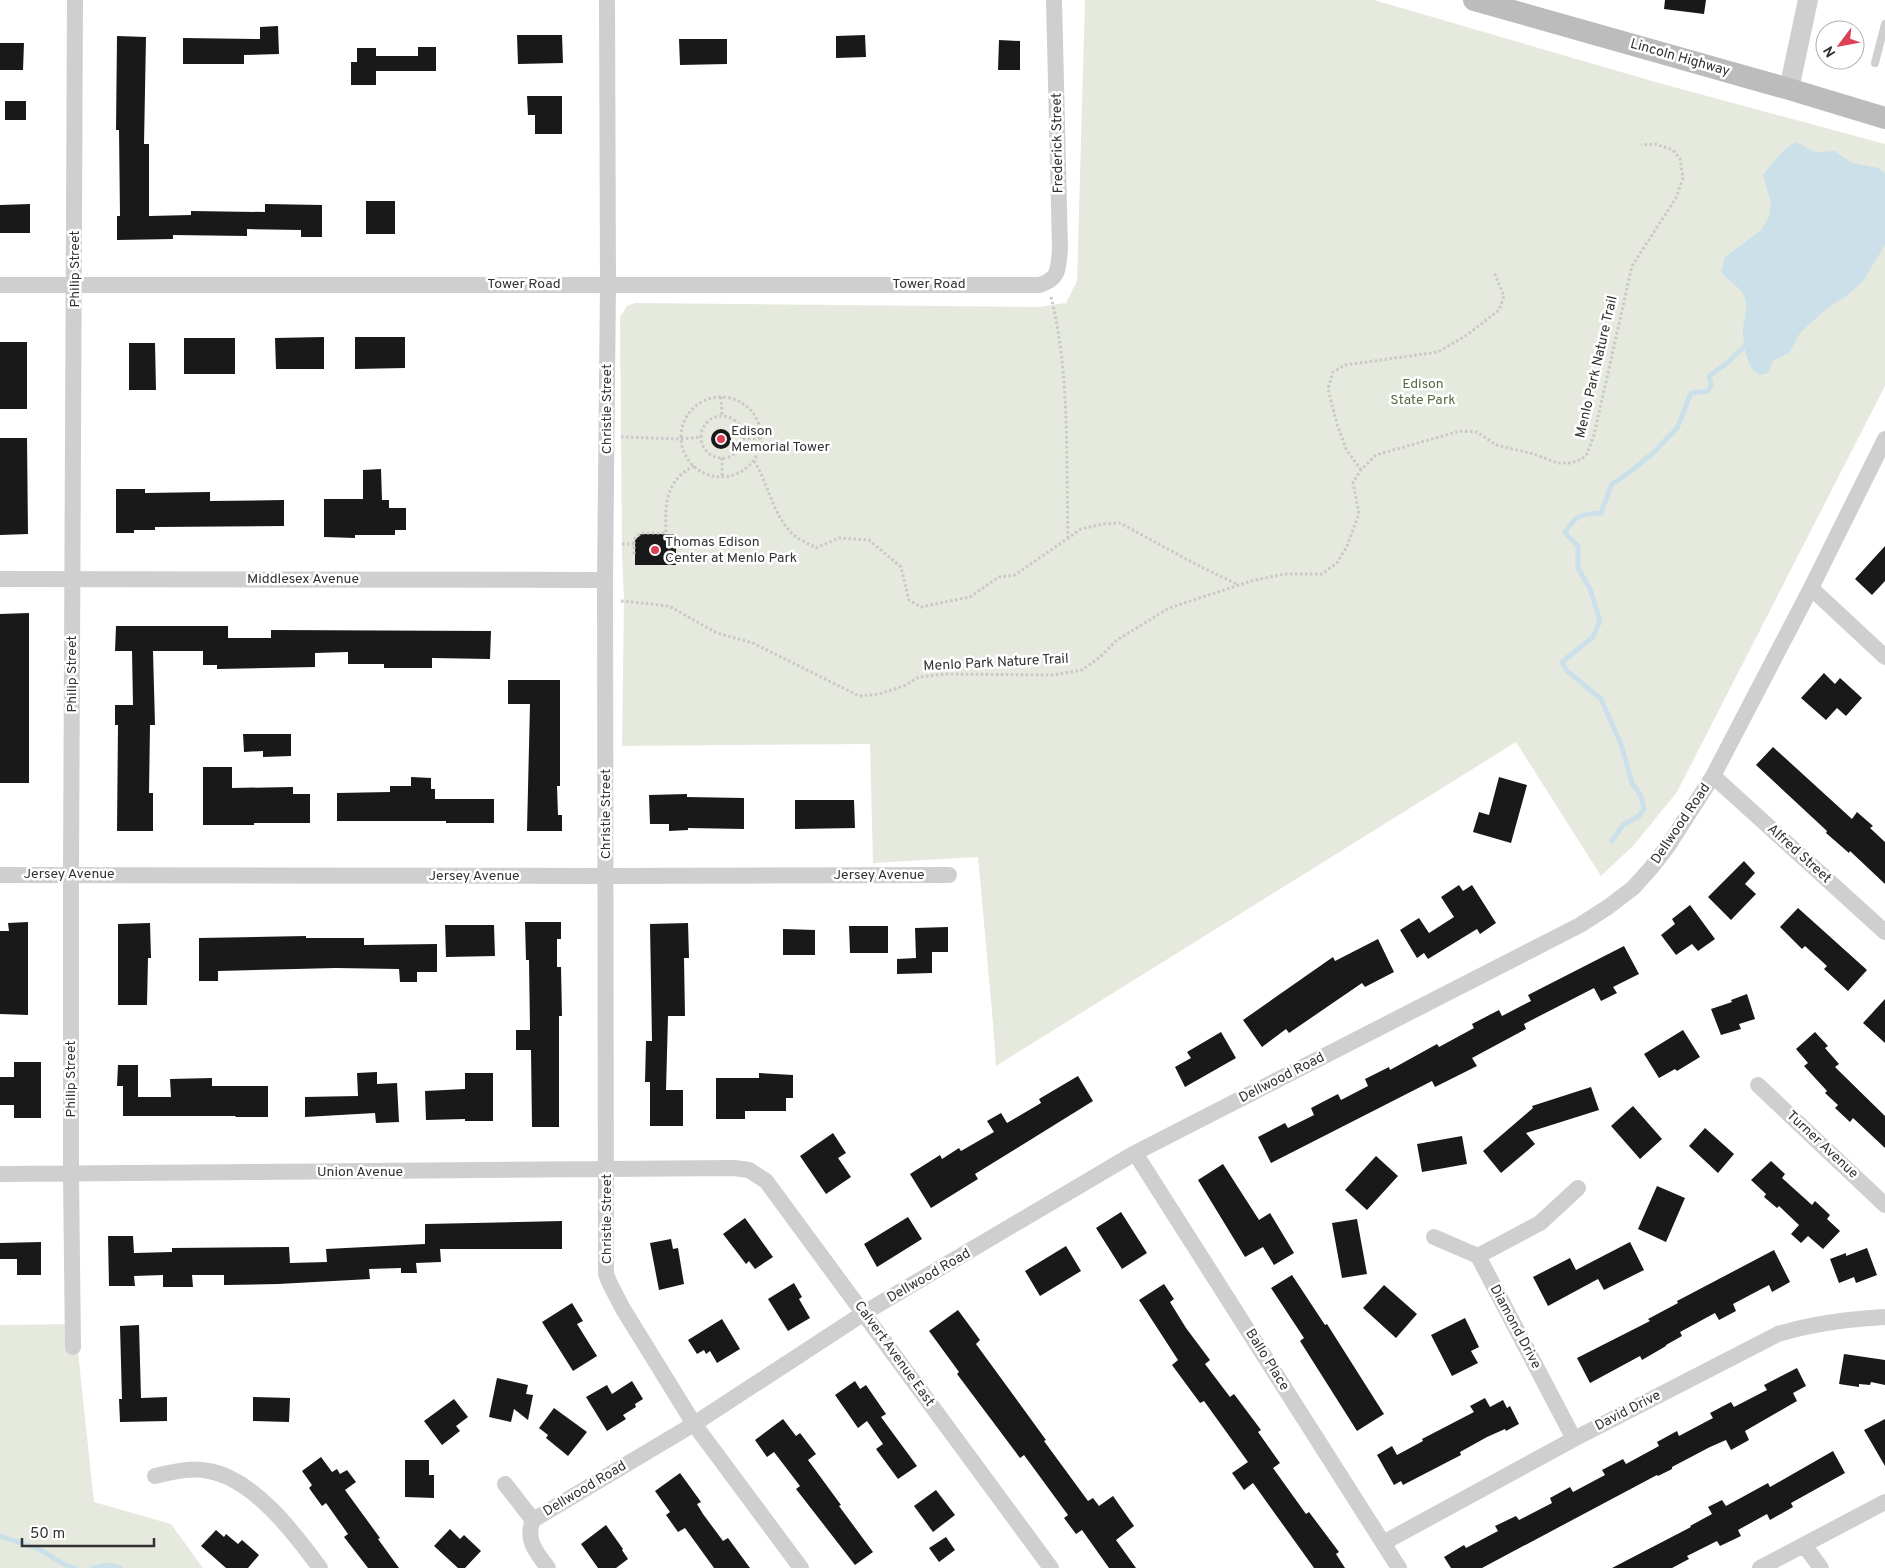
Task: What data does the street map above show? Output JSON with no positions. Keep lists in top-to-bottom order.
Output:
{
  "streets": {
    "main road": ["Lincoln Highway"],
    "street": [
      "Frederick Street",
      "Philip Street",
      "Tower Road",
      "Christie Street",
      "Middlesex Avenue",
      "Dellwood Road",
      "Alfred Street",
      "Jersey Avenue",
      "Turner Avenue",
      "Union Avenue",
      "Diamond Drive",
      "Calvert Avenue East",
      "Ballo Place",
      "David Drive"
    ],
    "path": ["Menlo Park Nature Trail"]
  },
  "crossings": [
    ["Frederick Street", "Tower Road"],
    ["Philip Street", "Tower Road"],
    ["Philip Street", "Middlesex Avenue"],
    ["Philip Street", "Jersey Avenue"],
    ["Philip Street", "Union Avenue"],
    ["Tower Road", "Christie Street"],
    ["Menlo Park Nature Trail", "Christie Street"],
    ["Christie Street", "Middlesex Avenue"],
    ["Christie Street", "Dellwood Road"],
    ["Christie Street", "Jersey Avenue"],
    ["Christie Street", "Union Avenue"],
    ["Dellwood Road", "Alfred Street"],
    ["Dellwood Road", "Calvert Avenue East"],
    ["Dellwood Road", "Ballo Place"],
    ["Union Avenue", "Calvert Avenue East"],
    ["Diamond Drive", "David Drive"],
    ["Ballo Place", "David Drive"]
  ],
  "parks": ["Edison State Park"],
  "places": ["Edison Memorial Tower", "Thomas Edison Center at Menlo Park"],
  "scale_bar": "50 m",
  "north": "bottom left"
}
